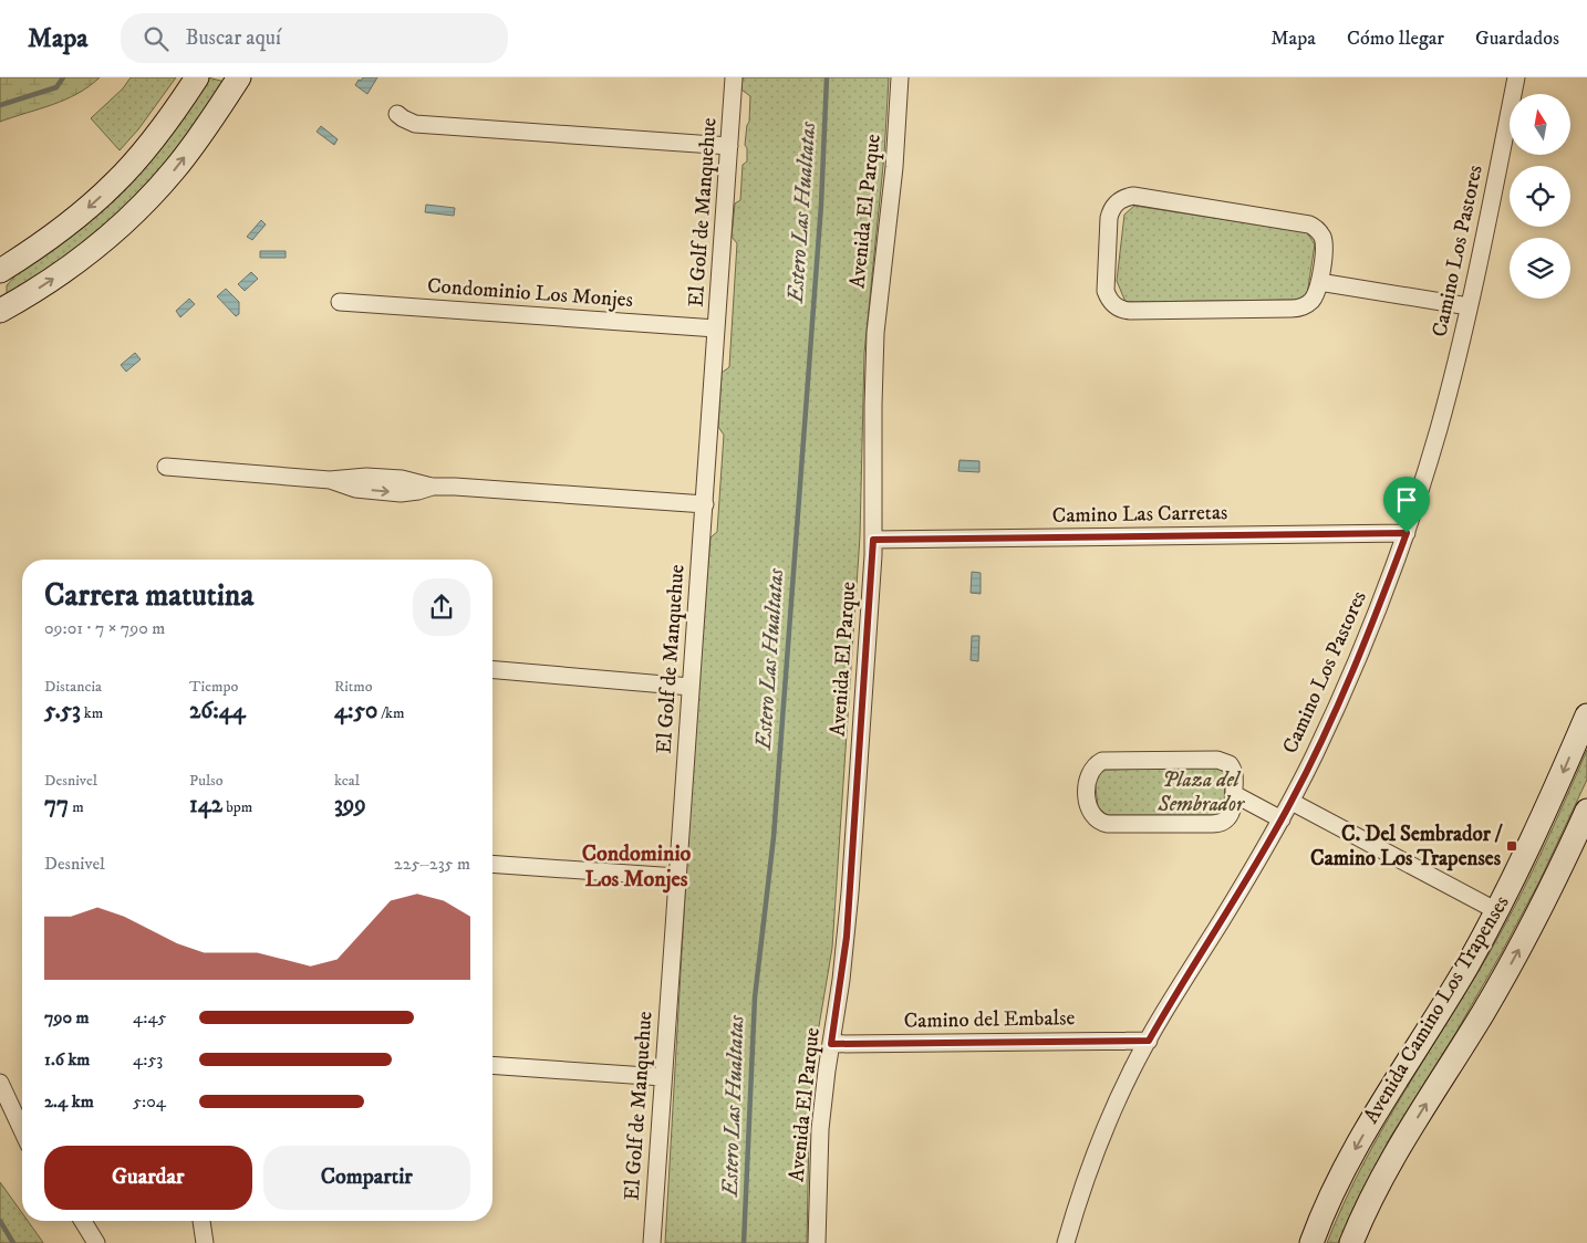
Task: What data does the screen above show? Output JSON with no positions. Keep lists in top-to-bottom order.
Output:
{
  "streets": {
    "main road": ["Avenida Camino Los Trapenses"],
    "street": [
      "Avenida El Parque",
      "El Golf de Manquehue",
      "Camino Los Pastores",
      "Condominio Los Monjes",
      "Camino Las Carretas",
      "Camino del Embalse"
    ]
  },
  "crossings": [
    ["Avenida El Parque", "Camino Las Carretas"],
    ["Avenida El Parque", "Camino del Embalse"],
    ["El Golf de Manquehue", "Condominio Los Monjes"],
    ["Camino Los Pastores", "Camino Las Carretas"],
    ["Camino Los Pastores", "Camino del Embalse"]
  ],
  "districts": ["Condominio Los Monjes"],
  "water": ["Estero Las Hualtatas"],
  "parks": ["Plaza del Sembrador"],
  "places": {
    "transit": ["C. Del Sembrador / Camino Los Trapenses"]
  },
  "north": "top",
  "page": {
    "header": "Mapa",
    "search": "Buscar aquí",
    "nav": ["Mapa", "Cómo llegar", "Guardados"],
    "heading": ["Carrera matutina", "09:01 · 7 × 790 m"],
    "stats": [
      ["Distancia", "5.53 km"],
      ["Tiempo", "26:44"],
      ["Ritmo", "4:50 /km"],
      ["Desnivel", "77 m"],
      ["Pulso", "142 bpm"],
      ["kcal", "399"]
    ],
    "chart": ["Desnivel", "225–235 m"],
    "list": [
      {
        "name": "790 m",
        "note": "4:45"
      },
      {
        "name": "1.6 km",
        "note": "4:53"
      },
      {
        "name": "2.4 km",
        "note": "5:04"
      }
    ],
    "buttons": ["Guardar", "Compartir"]
  }
}
